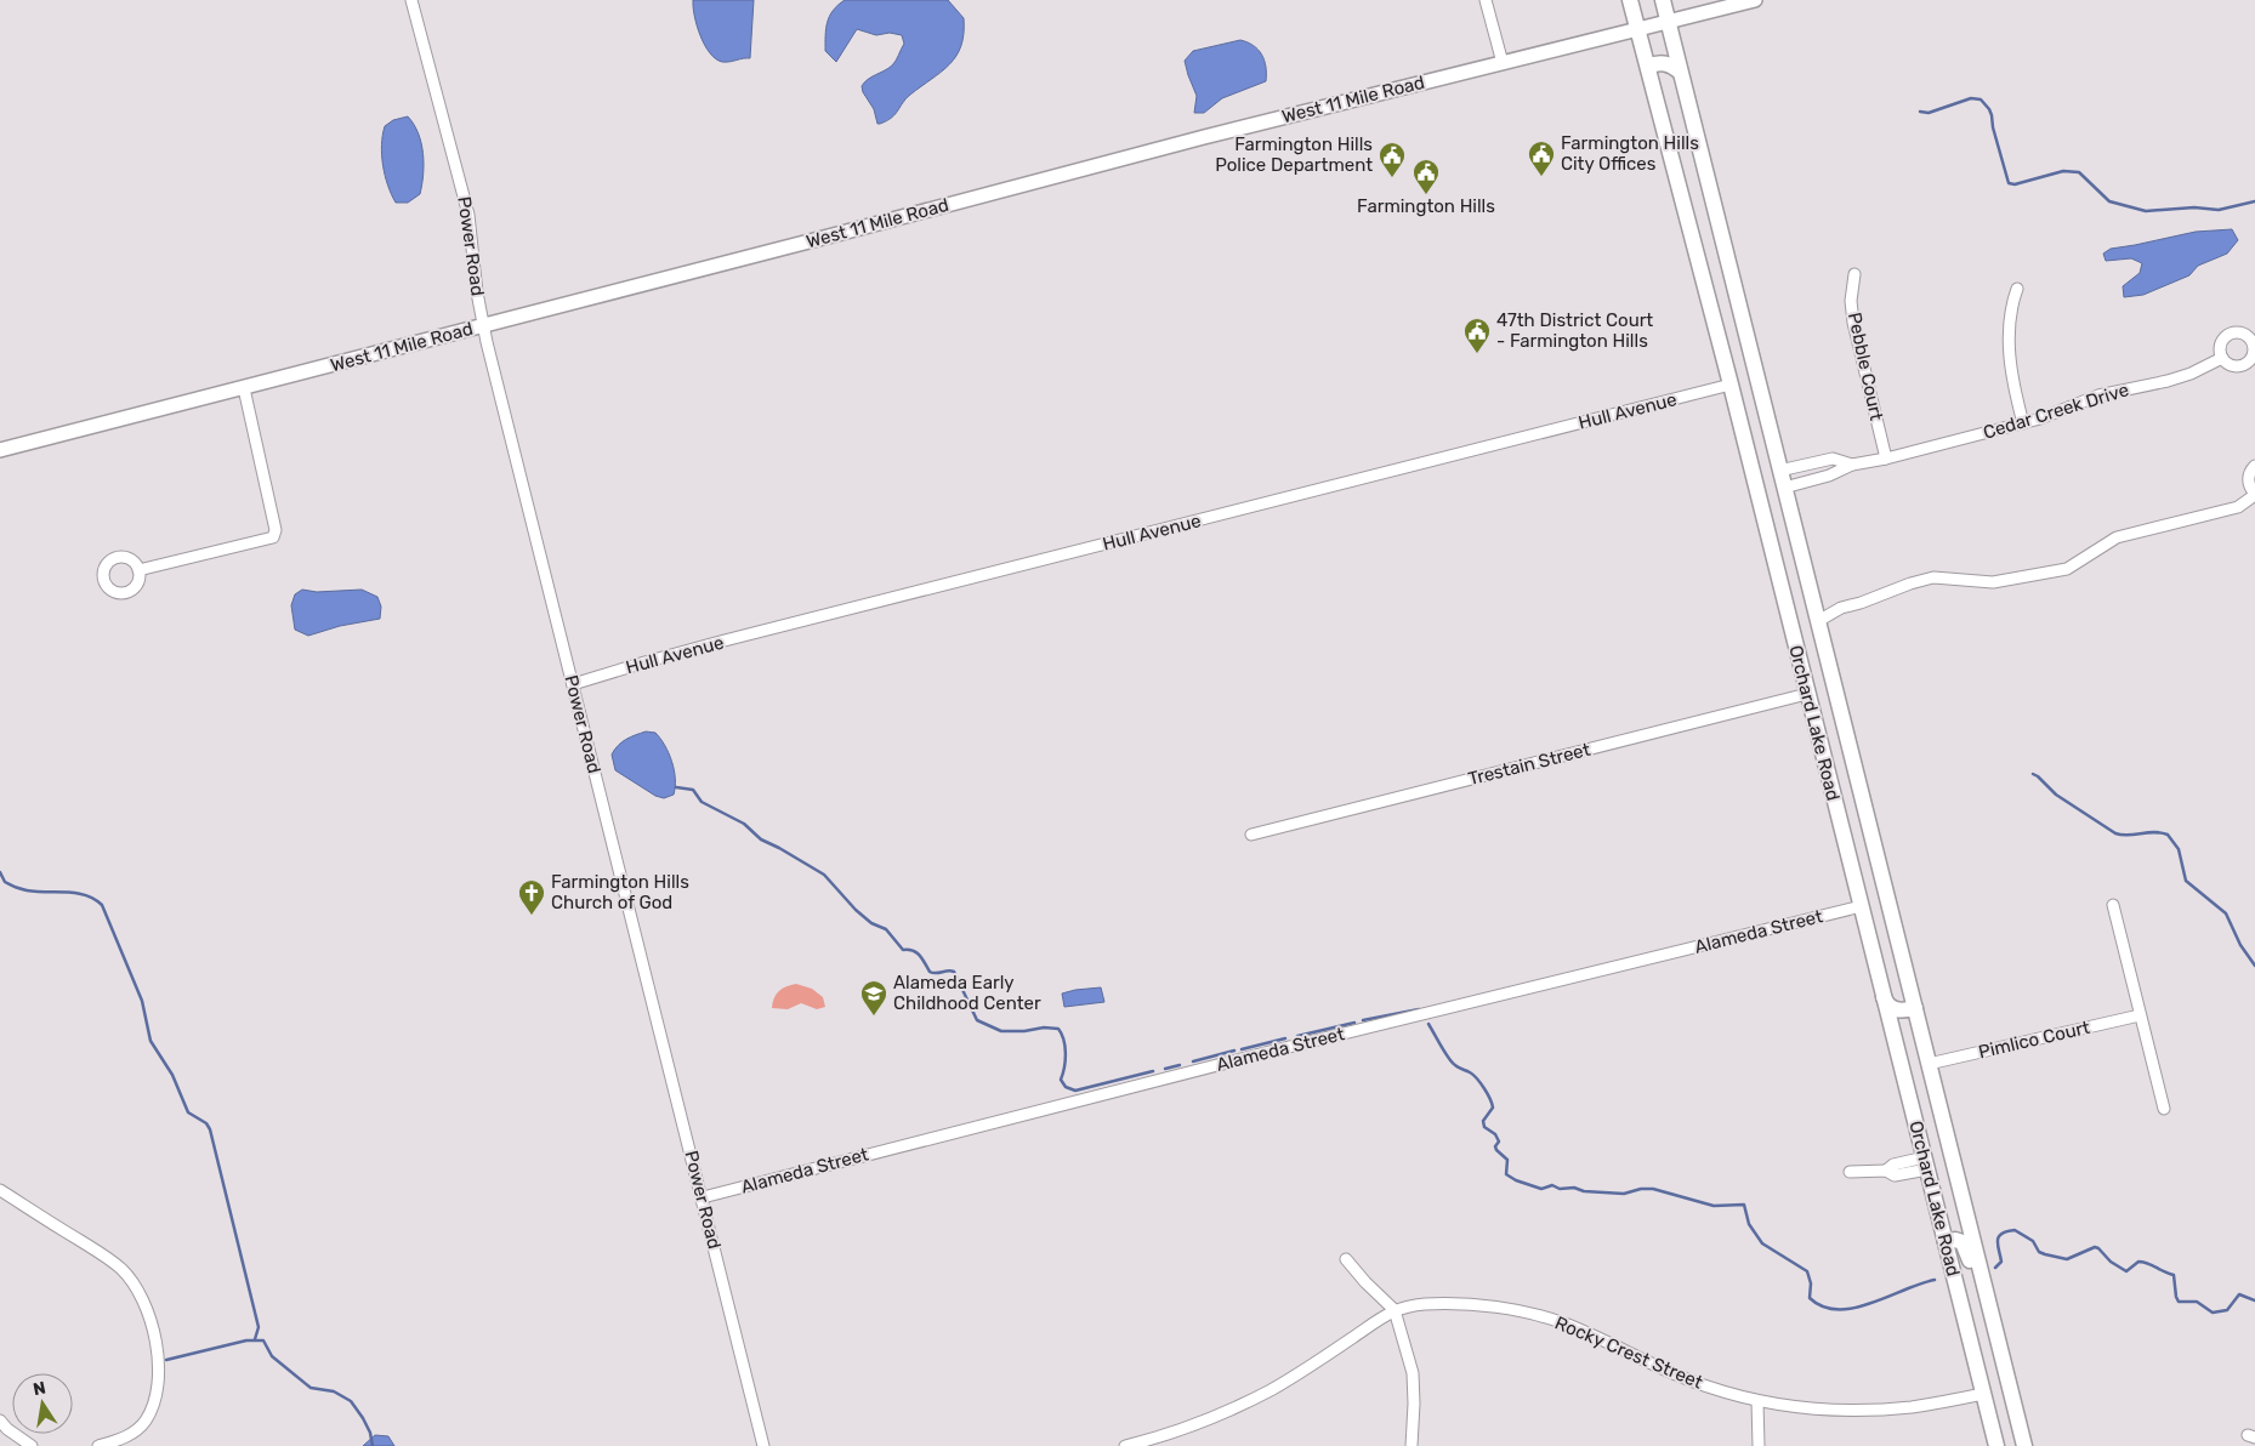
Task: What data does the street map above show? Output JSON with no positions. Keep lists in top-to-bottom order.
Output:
{
  "streets": {
    "main road": ["Orchard Lake Road"],
    "street": [
      "West 11 Mile Road",
      "Power Road",
      "Pebble Court",
      "Hull Avenue",
      "Cedar Creek Drive",
      "Trestain Street",
      "Alameda Street",
      "Pimlico Court",
      "Rocky Crest Street"
    ]
  },
  "crossings": [
    ["West 11 Mile Road", "Power Road"],
    ["West 11 Mile Road", "Orchard Lake Road"],
    ["Power Road", "Hull Avenue"],
    ["Power Road", "Alameda Street"],
    ["Pebble Court", "Cedar Creek Drive"],
    ["Hull Avenue", "Orchard Lake Road"],
    ["Cedar Creek Drive", "Orchard Lake Road"],
    ["Orchard Lake Road", "Trestain Street"],
    ["Orchard Lake Road", "Alameda Street"],
    ["Orchard Lake Road", "Pimlico Court"],
    ["Orchard Lake Road", "Rocky Crest Street"]
  ],
  "places": {
    "public building": [
      "Farmington Hills City Offices",
      "Farmington Hills Police Department",
      "Farmington Hills",
      "47th District Court - Farmington Hills"
    ],
    "church": ["Farmington Hills Church of God"],
    "school or university": ["Alameda Early Childhood Center"]
  },
  "north": "top"
}
